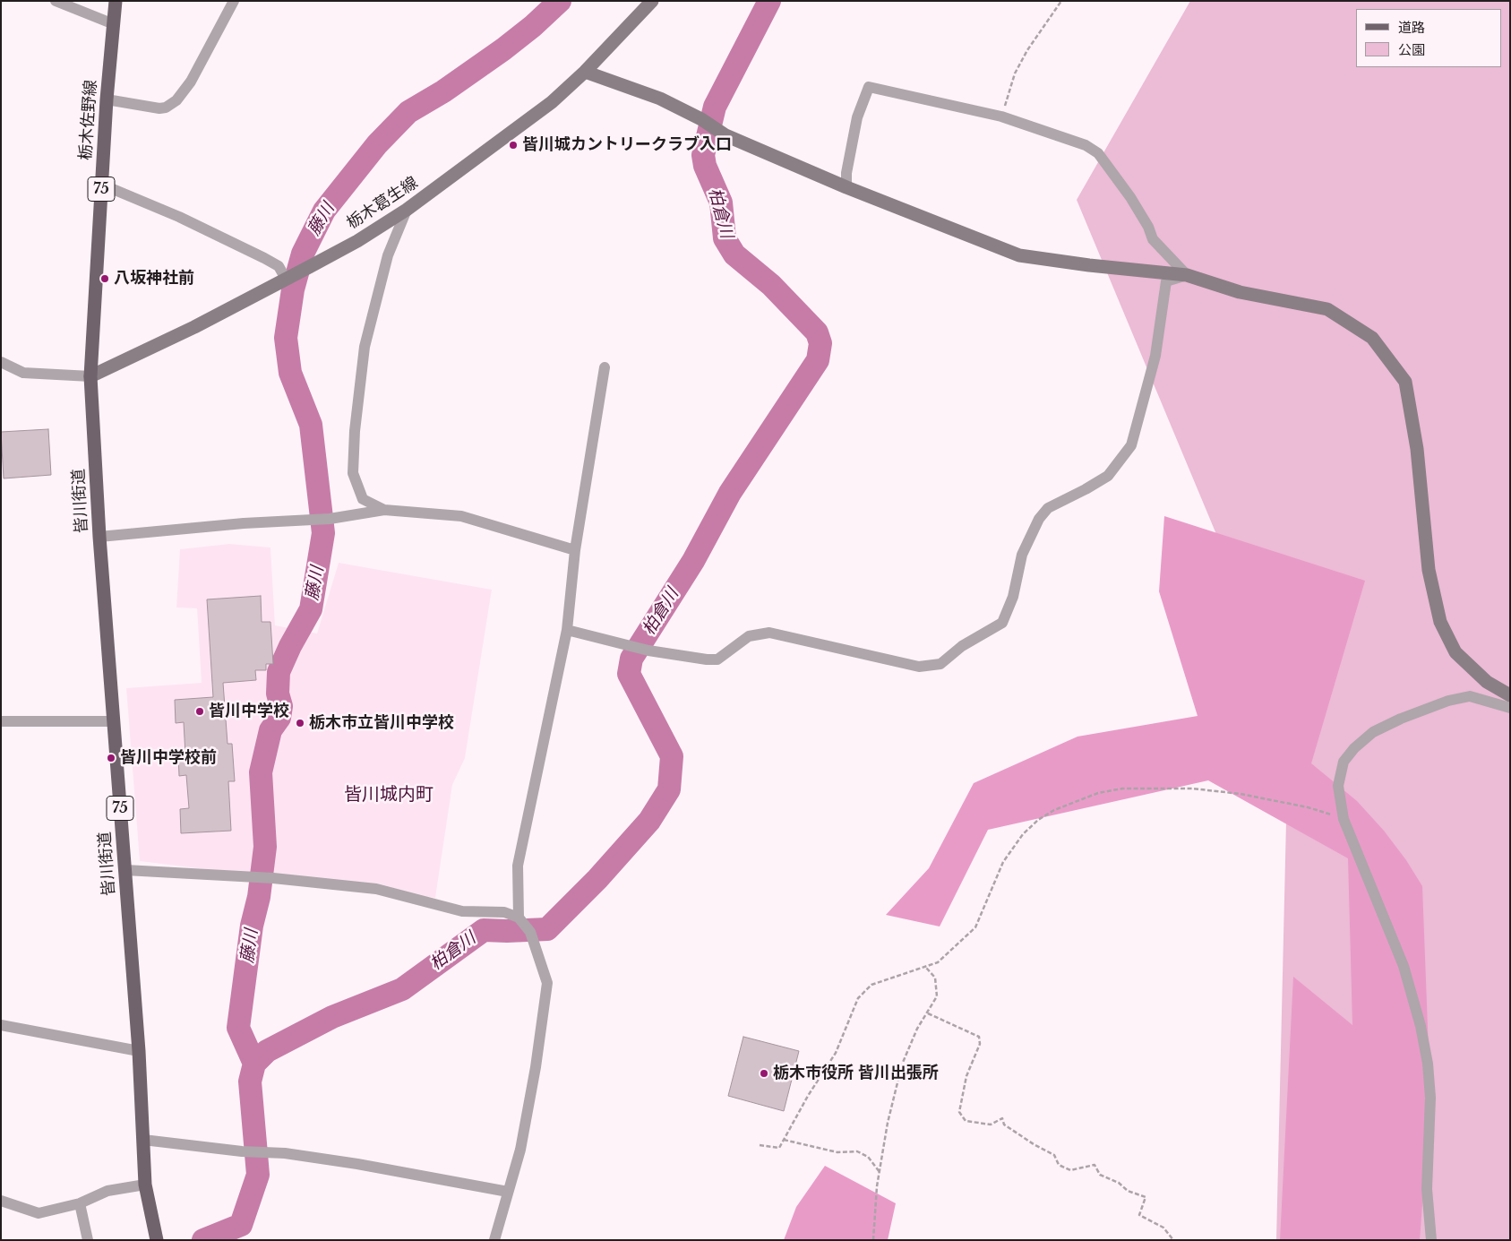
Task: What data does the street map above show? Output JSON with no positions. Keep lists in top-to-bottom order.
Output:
{
  "streets": {
    "main road": ["栃木佐野線", "75", "皆川街道"],
    "street": ["栃木葛生線"]
  },
  "crossings": [
    ["栃木佐野線", "栃木葛生線"],
    ["栃木佐野線", "皆川街道"],
    ["栃木葛生線", "皆川街道"]
  ],
  "districts": ["皆川城内町"],
  "water": ["柏倉川", "藤川"],
  "places": [
    "皆川城カントリークラブ入口",
    "八坂神社前",
    "皆川中学校",
    "栃木市立皆川中学校",
    "皆川中学校前",
    "栃木市役所 皆川出張所"
  ],
  "legend": ["道路", "公園"]
}
